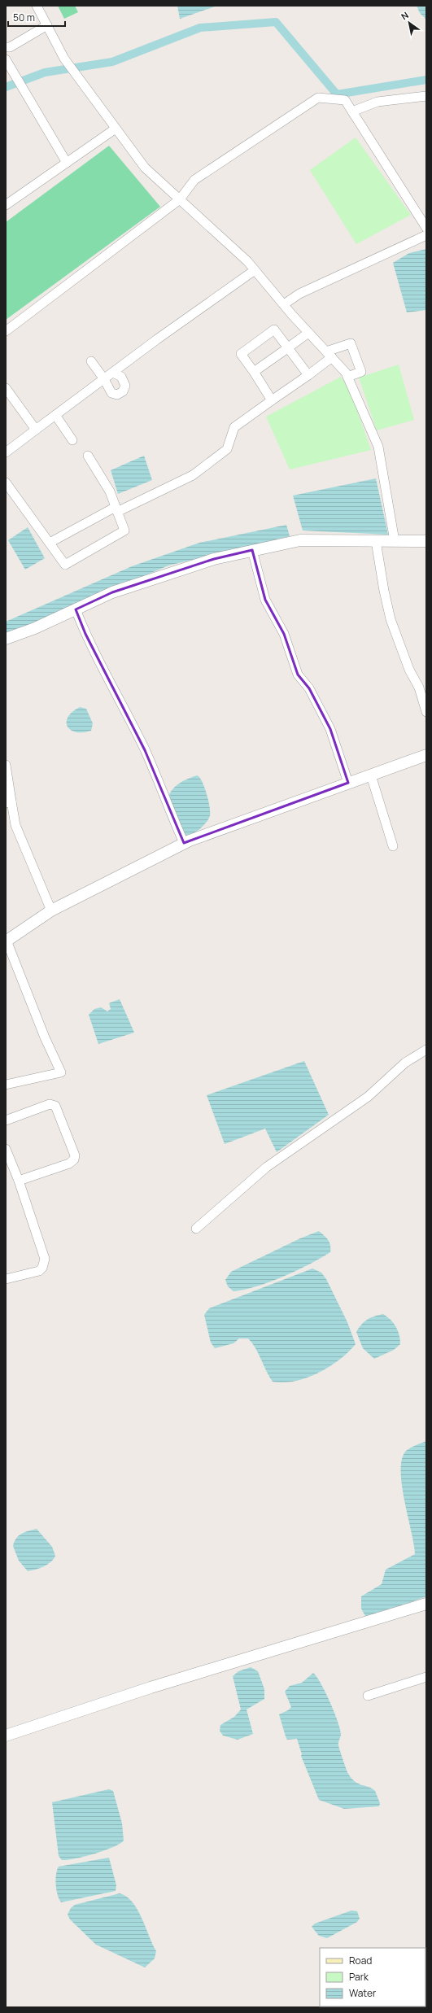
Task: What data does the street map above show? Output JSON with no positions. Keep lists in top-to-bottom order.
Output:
{
  "legend": ["Road", "Park", "Water"],
  "scale_bar": "50 m",
  "north": "top left"
}
